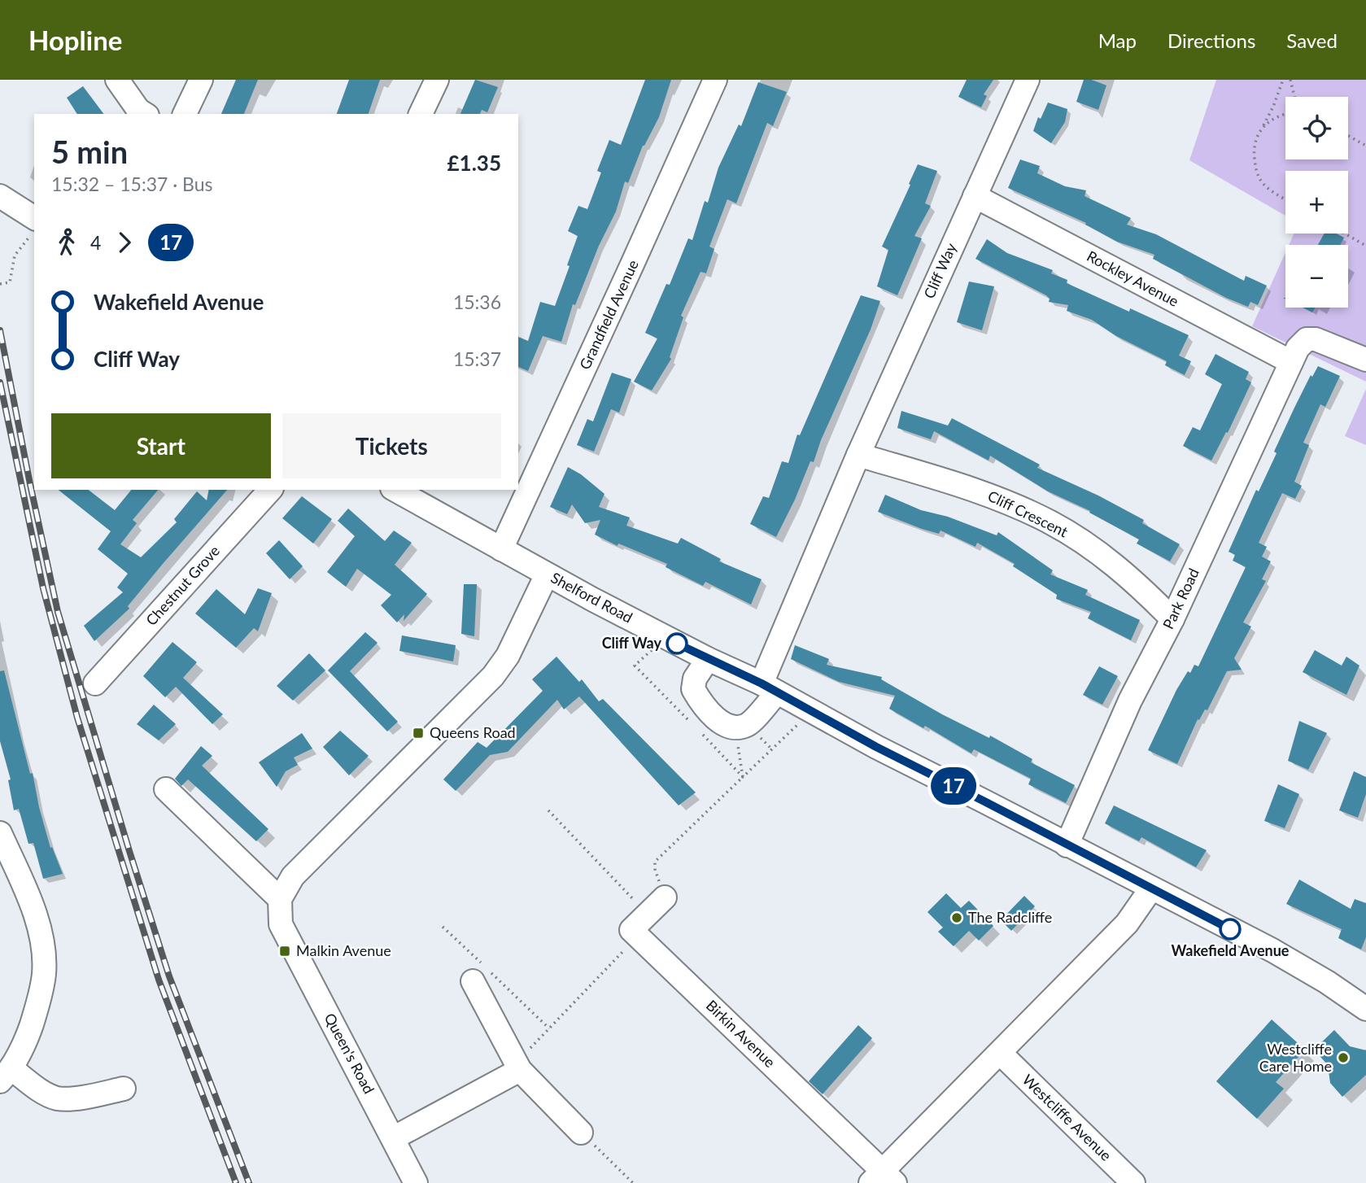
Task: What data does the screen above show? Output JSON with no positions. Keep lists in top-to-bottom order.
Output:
{
  "streets": {
    "street": [
      "Cliff Way",
      "Rockley Avenue",
      "Grandfield Avenue",
      "Cliff Crescent",
      "Chestnut Grove",
      "Shelford Road",
      "Park Road",
      "Birkin Avenue",
      "Queen's Road",
      "Westcliffe Avenue"
    ]
  },
  "crossings": [
    ["Cliff Way", "Rockley Avenue"],
    ["Cliff Way", "Cliff Crescent"],
    ["Cliff Way", "Shelford Road"],
    ["Rockley Avenue", "Park Road"],
    ["Grandfield Avenue", "Shelford Road"],
    ["Cliff Crescent", "Park Road"],
    ["Shelford Road", "Park Road"]
  ],
  "places": {
    "other": [
      "Cliff Way",
      "The Radcliffe",
      "Wakefield Avenue",
      "Westcliffe Care Home"
    ],
    "transit": ["Queens Road", "Malkin Avenue"]
  },
  "lines": ["bus line 17"],
  "page": {
    "header": "Hopline",
    "nav": ["Map", "Directions", "Saved"],
    "on_map": "17",
    "map_buttons": ["+", "−"],
    "heading": ["5 min", "15:32 – 15:37 · Bus", "£1.35"],
    "legs": ["4", "17"],
    "list": [
      {
        "name": "Wakefield Avenue",
        "value": "15:36"
      },
      {
        "name": "Cliff Way",
        "value": "15:37"
      }
    ],
    "buttons": ["Start", "Tickets"]
  }
}
